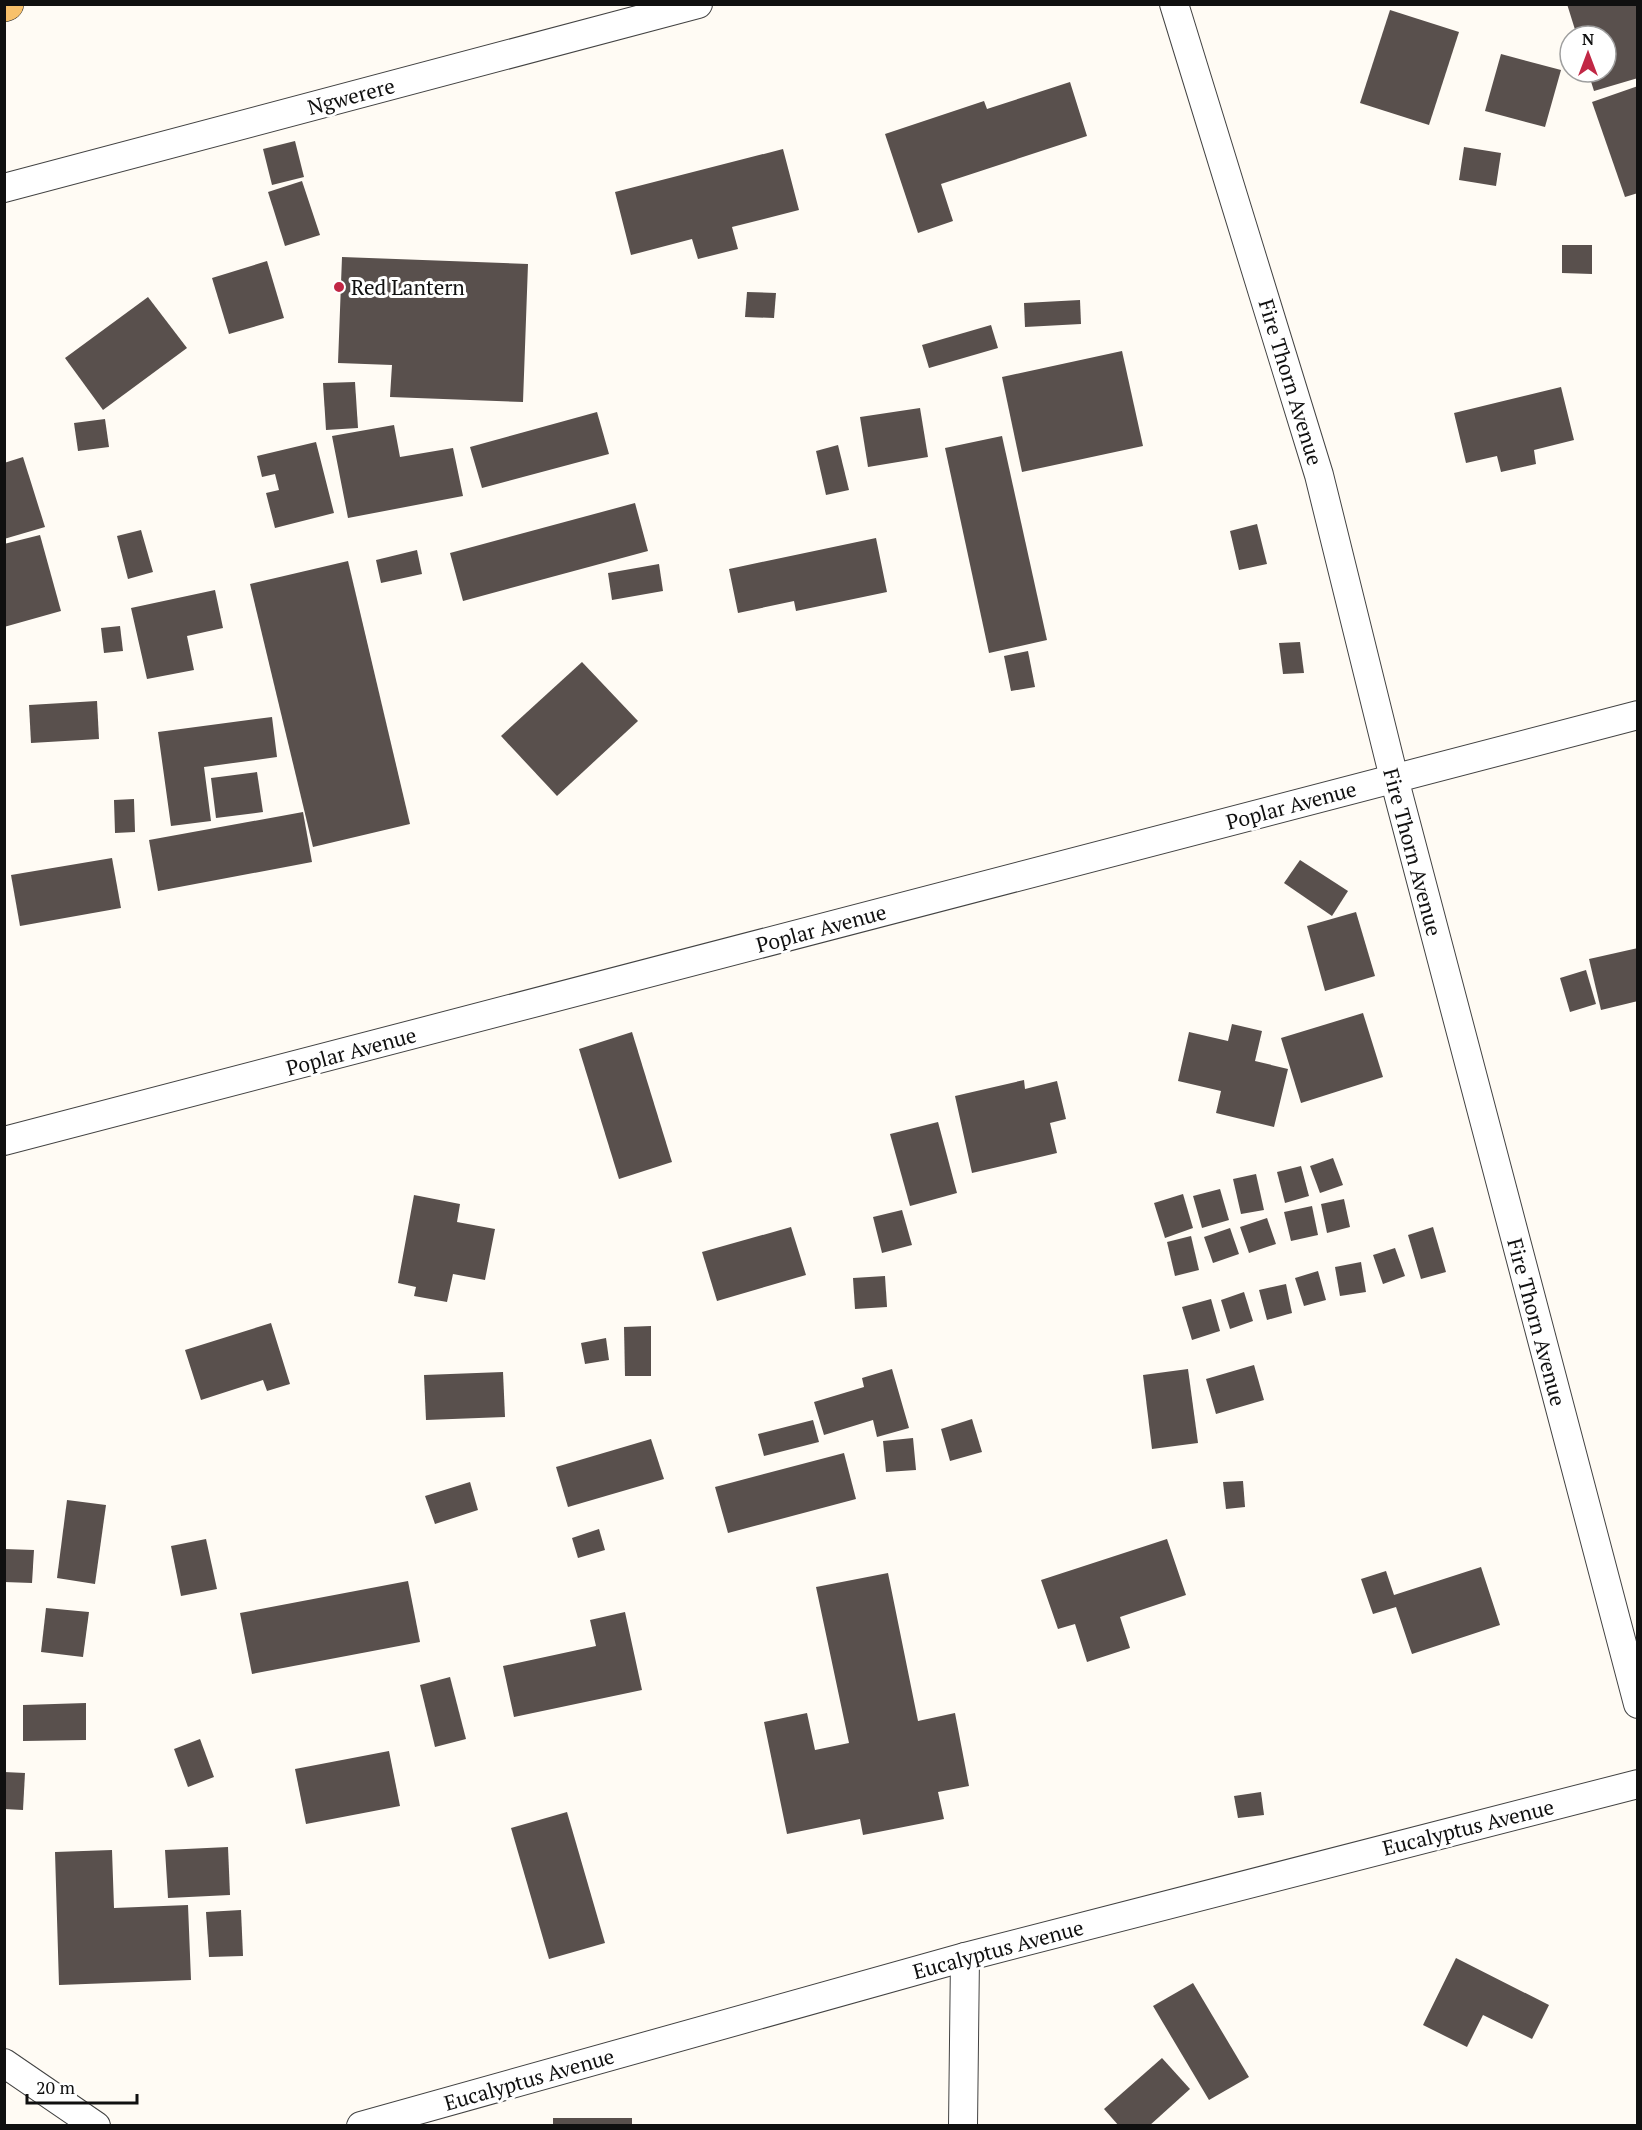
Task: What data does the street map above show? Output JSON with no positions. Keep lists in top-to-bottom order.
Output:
{
  "streets": {
    "street": [
      "Ngwerere",
      "Fire Thorn Avenue",
      "Poplar Avenue",
      "Eucalyptus Avenue"
    ]
  },
  "crossings": [
    ["Fire Thorn Avenue", "Poplar Avenue"]
  ],
  "places": ["Red Lantern"],
  "scale_bar": "20 m",
  "north": "top"
}
